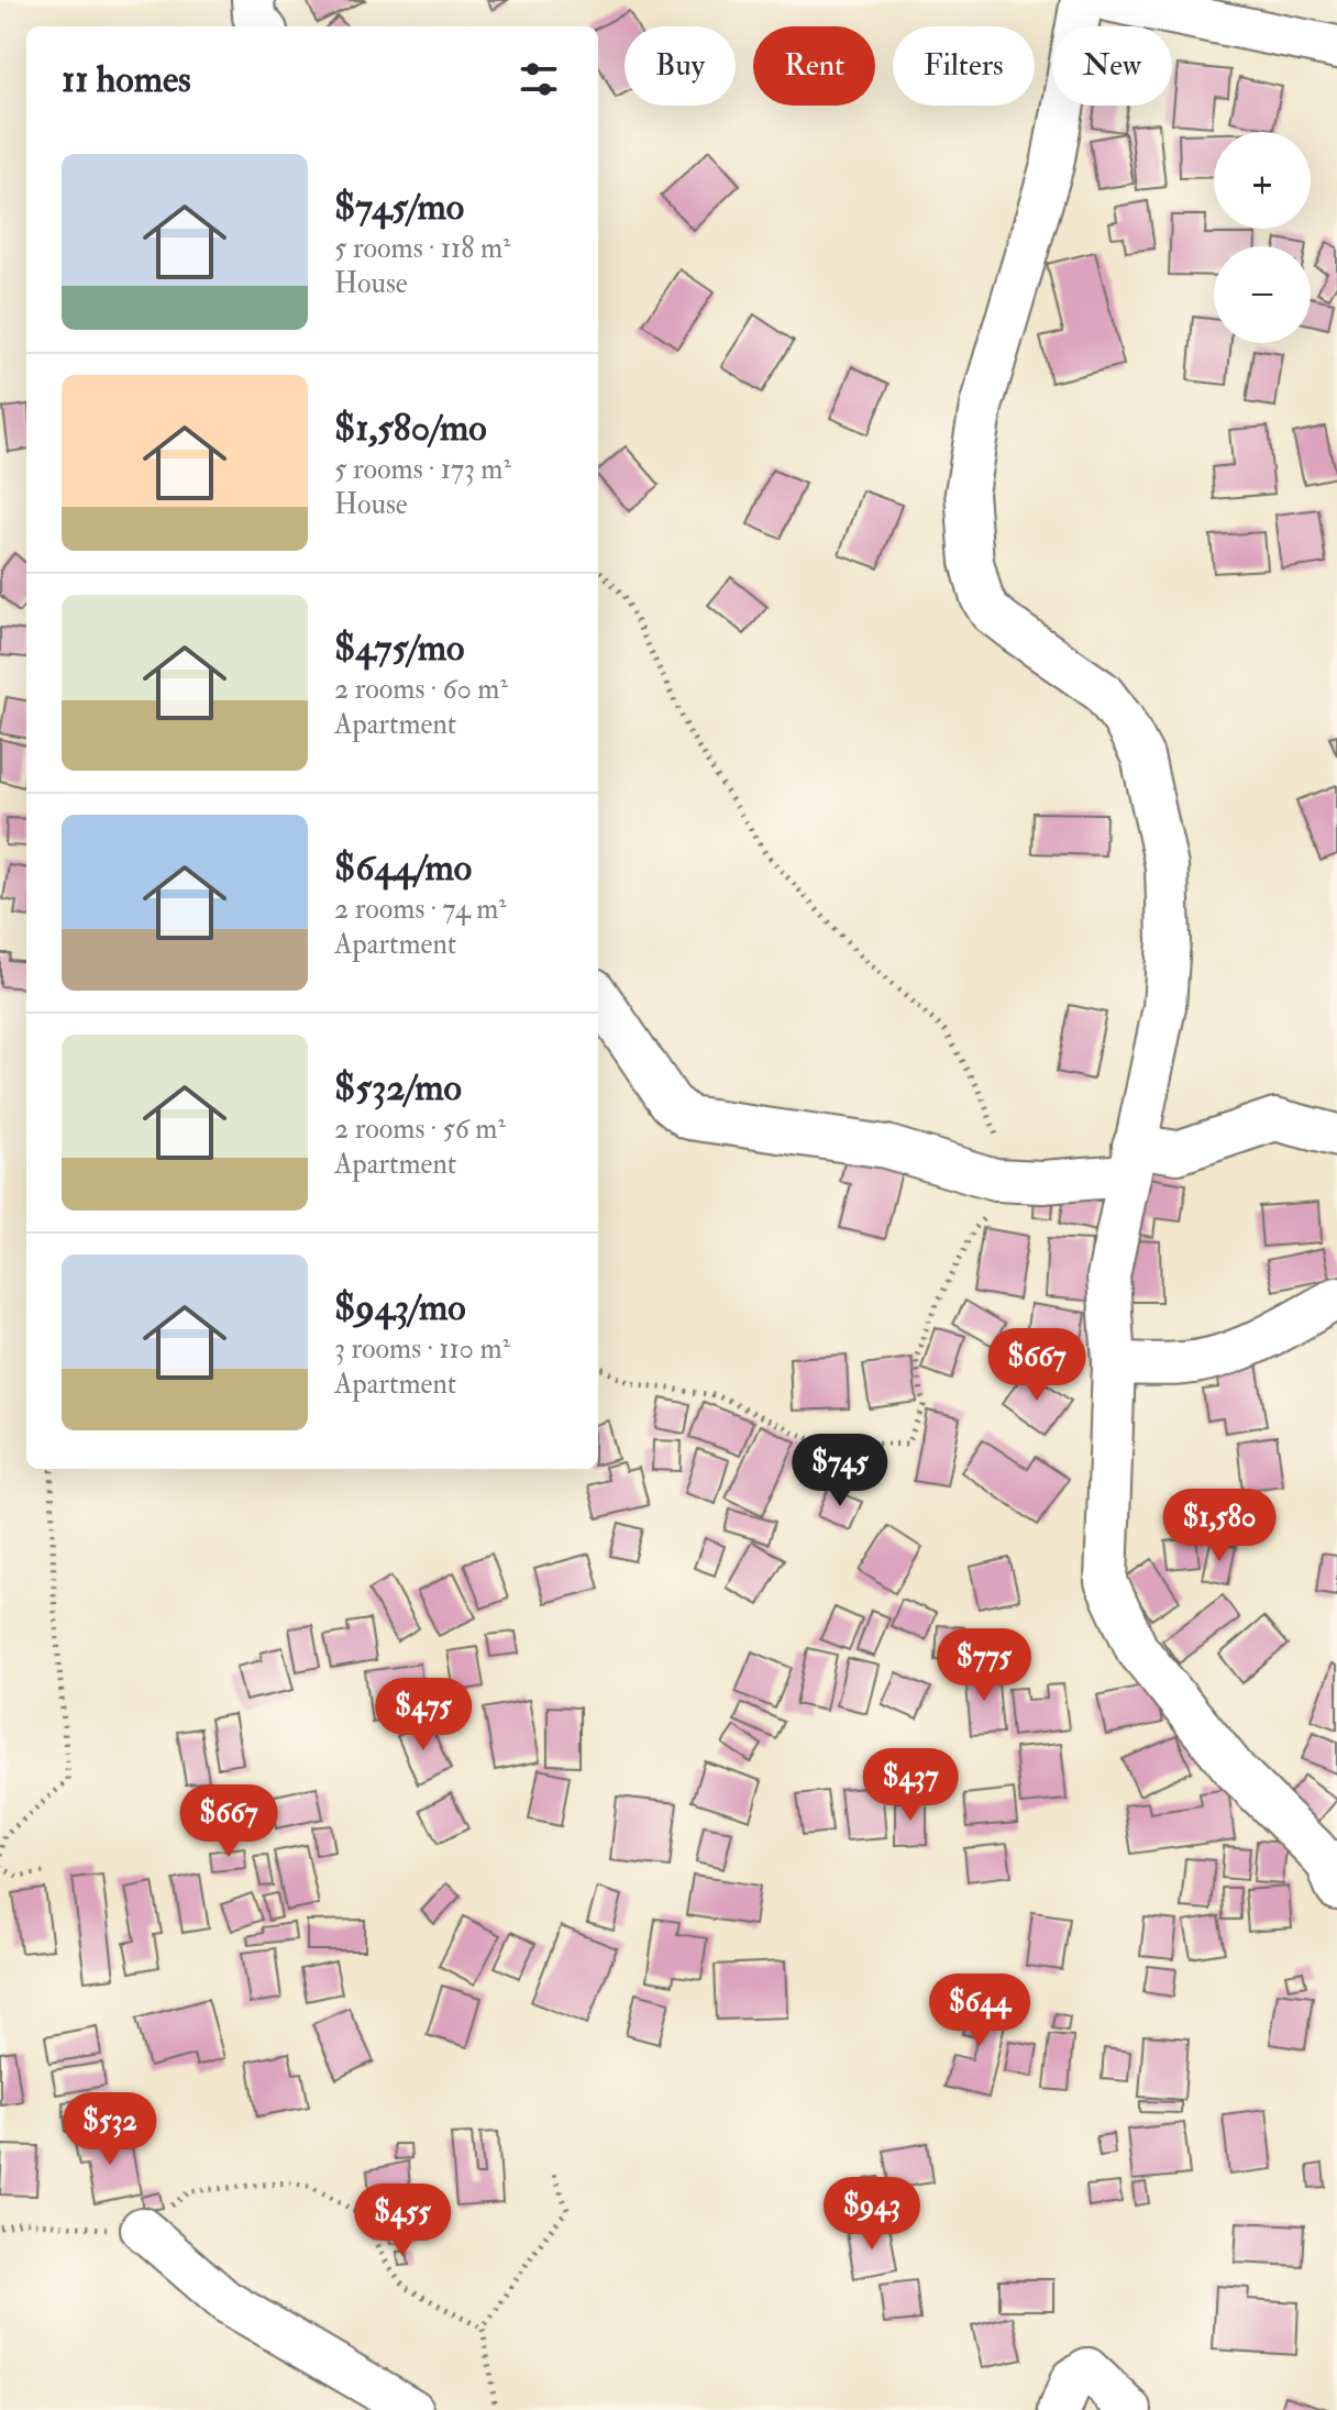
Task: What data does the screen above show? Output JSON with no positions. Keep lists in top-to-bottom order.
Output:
{
  "page": {
    "chip": [
      "Buy",
      "Rent",
      "Filters",
      "New"
    ],
    "heading": "11 homes",
    "map_buttons": ["+", "−"],
    "list": [
      {
        "name": "$745/mo",
        "note": "5 rooms · 118 m² · House"
      },
      {
        "name": "$1,580/mo",
        "note": "5 rooms · 173 m² · House"
      },
      {
        "name": "$475/mo",
        "note": "2 rooms · 60 m² · Apartment"
      },
      {
        "name": "$644/mo",
        "note": "2 rooms · 74 m² · Apartment"
      },
      {
        "name": "$532/mo",
        "note": "2 rooms · 56 m² · Apartment"
      },
      {
        "name": "$943/mo",
        "note": "3 rooms · 110 m² · Apartment"
      }
    ],
    "price": [
      "$667",
      "$745",
      "$1,580",
      "$775",
      "$475",
      "$437",
      "$667",
      "$644",
      "$532",
      "$943",
      "$455"
    ]
  }
}
